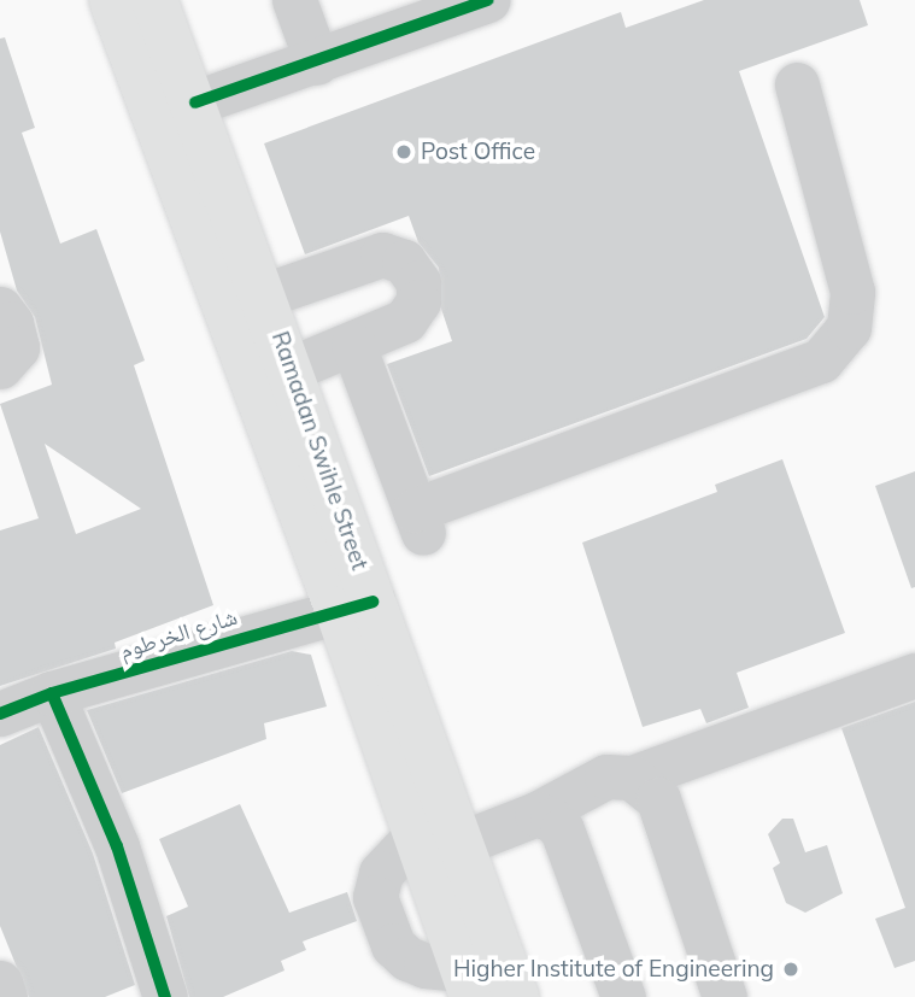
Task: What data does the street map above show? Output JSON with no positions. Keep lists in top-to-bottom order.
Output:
{
  "streets": {
    "main road": ["Ramadan Swihle Street"],
    "street": ["شارع الخرطوم"]
  },
  "crossings": [
    ["Ramadan Swihle Street", "شارع الخرطوم"]
  ],
  "places": ["Post Office", "Higher Institute of Engineering"]
}
